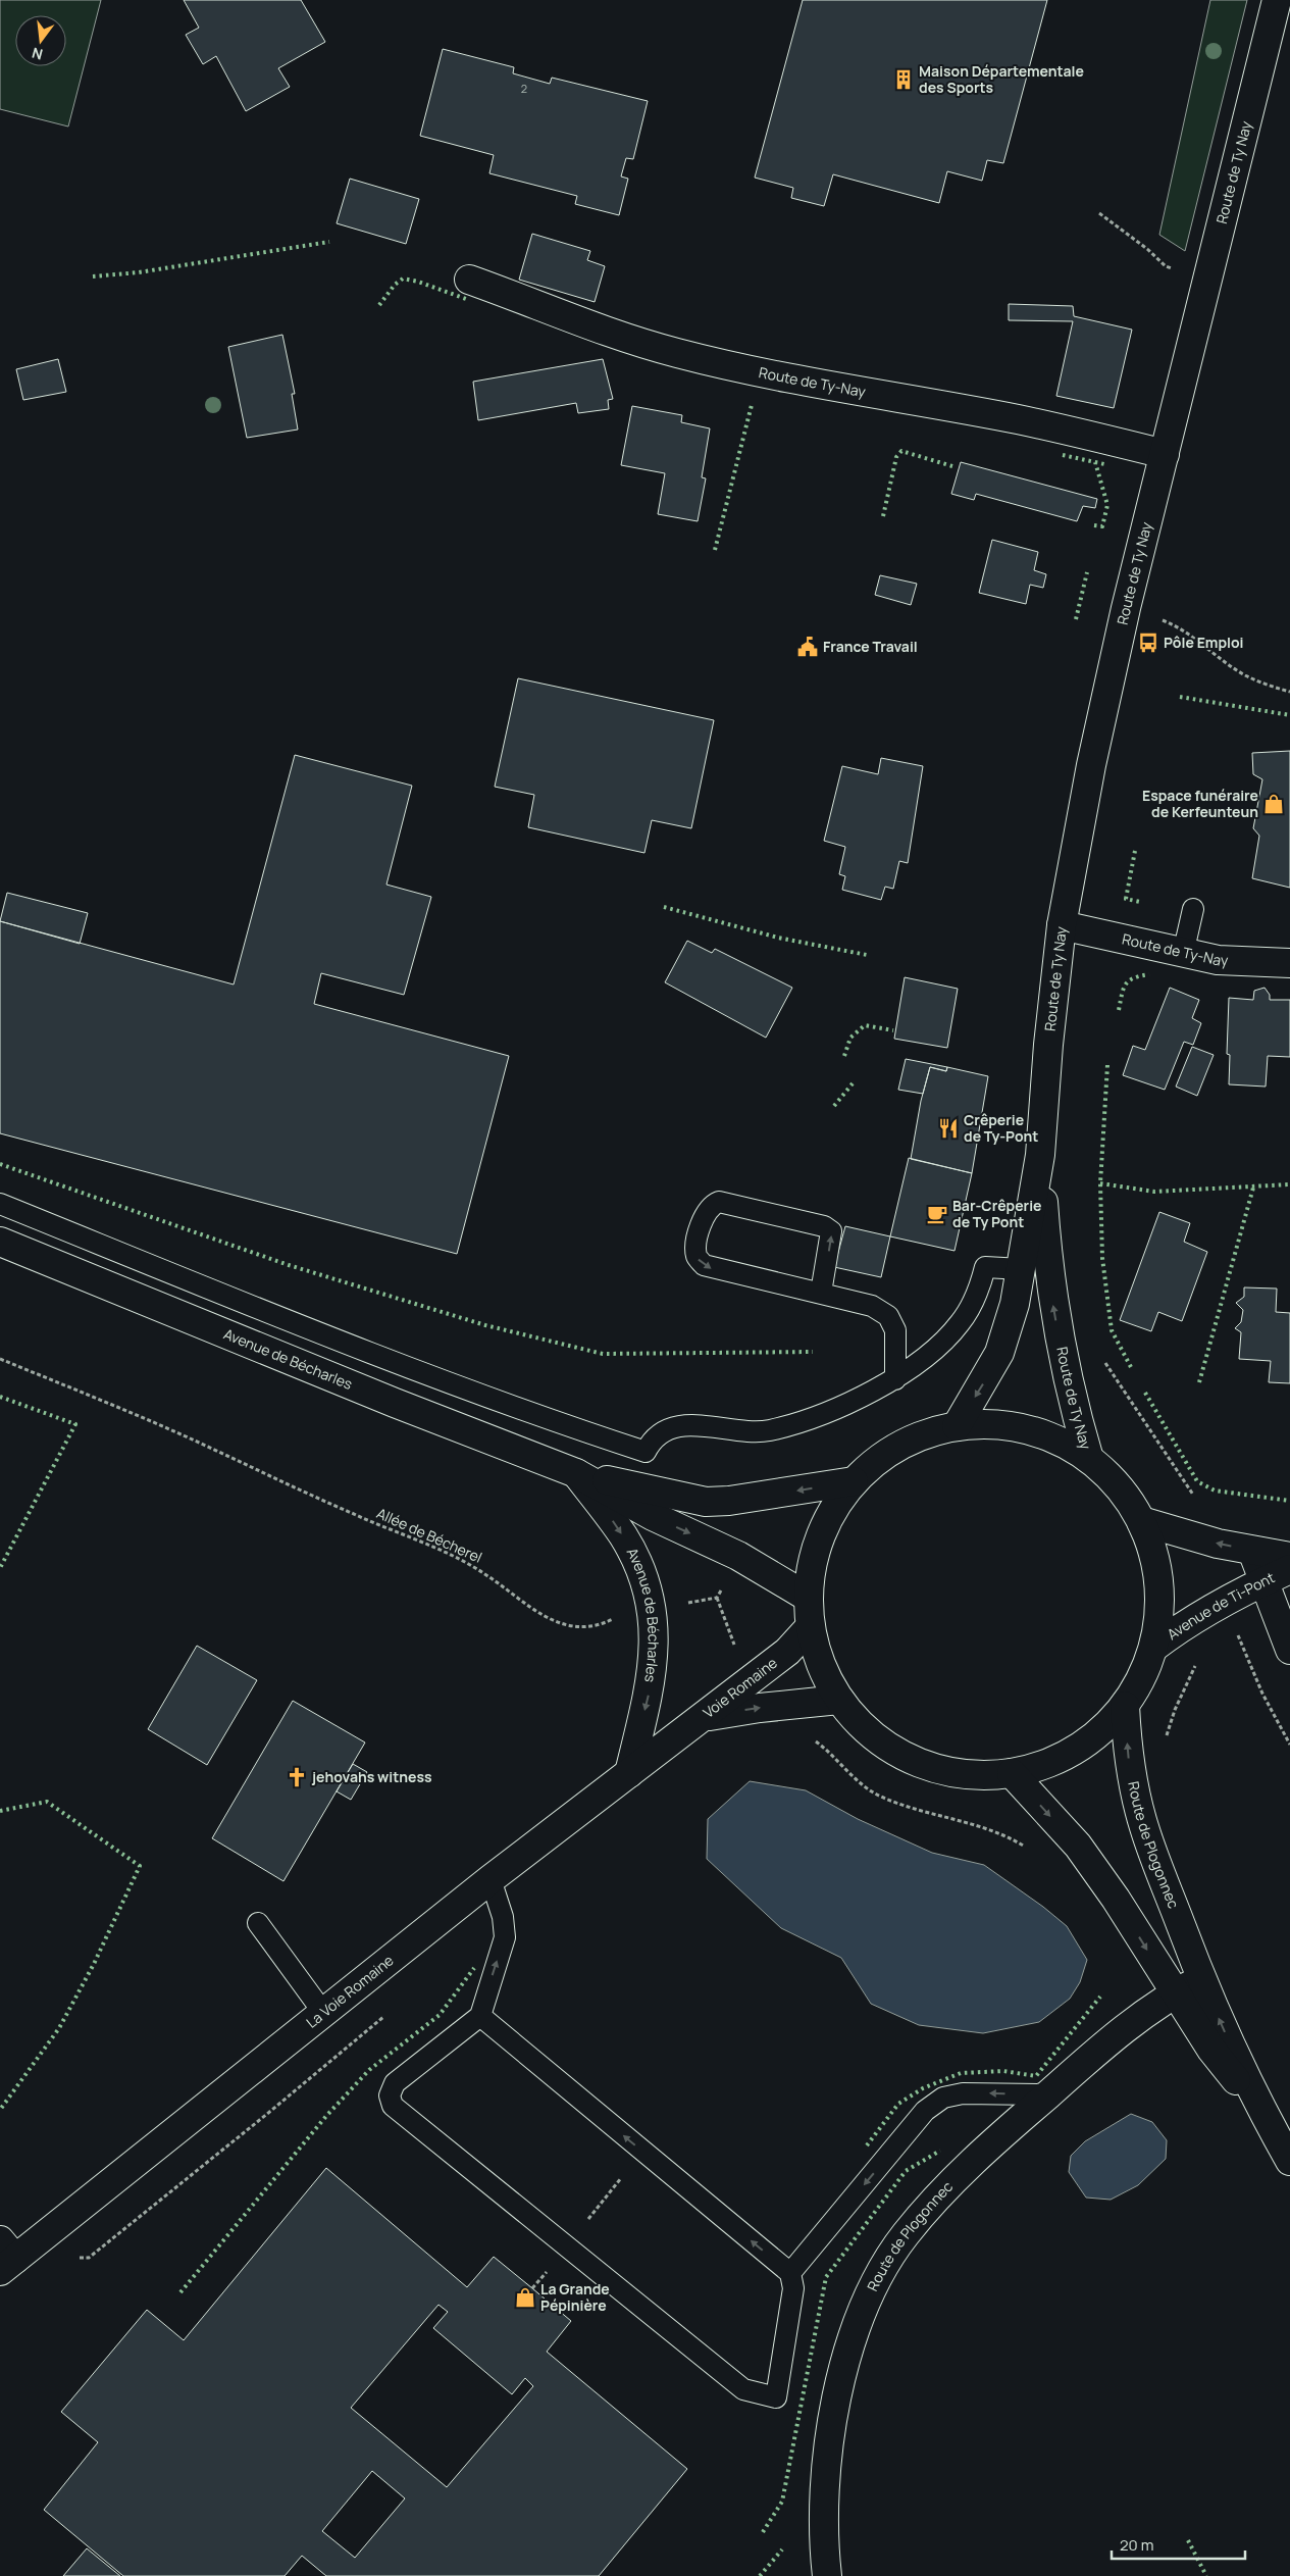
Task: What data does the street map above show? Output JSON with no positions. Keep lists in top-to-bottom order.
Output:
{
  "streets": {
    "main road": [
      "Route de Ty Nay",
      "Route de Ty-Nay",
      "Avenue de Bécharles",
      "Avenue de Ti-Pont",
      "Voie Romaine",
      "Route de Plogonnec",
      "La Voie Romaine"
    ],
    "path": ["Allée de Bécherel"]
  },
  "crossings": [
    ["Route de Ty Nay", "Route de Ty-Nay"],
    ["Avenue de Bécharles", "Allée de Bécherel"],
    ["Avenue de Bécharles", "La Voie Romaine"],
    ["Voie Romaine", "La Voie Romaine"]
  ],
  "one_way": ["Avenue de Ti-Pont", "Voie Romaine"],
  "places": {
    "building": ["Maison Départementale des Sports"],
    "bus stop": ["Pôle Emploi"],
    "public building": ["France Travail"],
    "shop": ["Espace funéraire de Kerfeunteun", "La Grande Pépinière"],
    "restaurant": ["Crêperie de Ty-Pont"],
    "cafe": ["Bar-Crêperie de Ty Pont"],
    "church": ["jehovahs witness"]
  },
  "house_numbers": ["2"],
  "scale_bar": "20 m",
  "north": "bottom"
}
